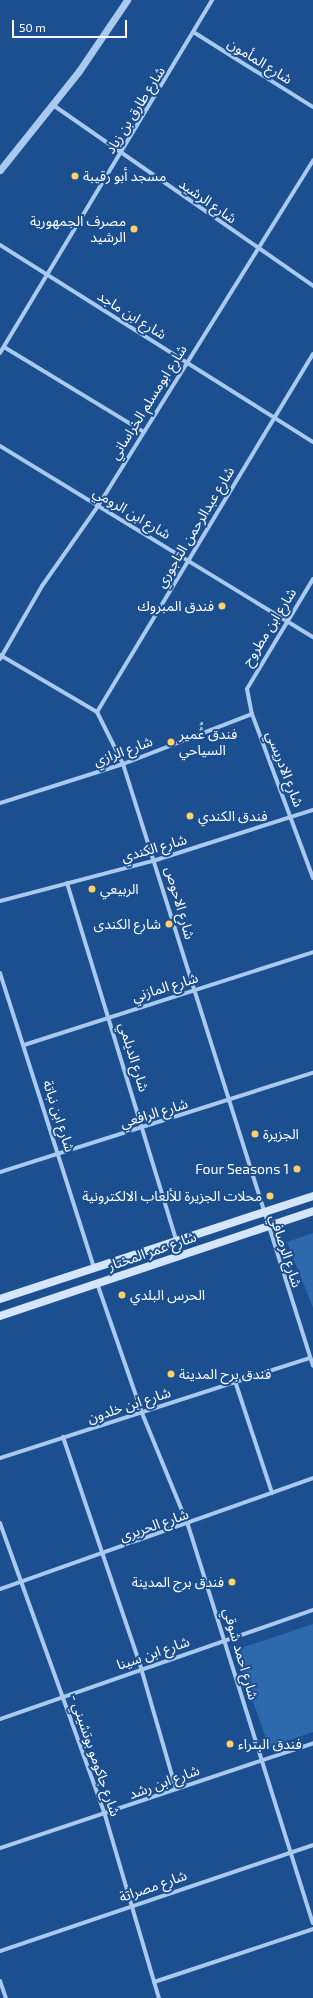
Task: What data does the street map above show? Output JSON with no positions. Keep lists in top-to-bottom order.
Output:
{
  "streets": {
    "main road": ["شارع عمر المختار"],
    "street": [
      "شارع المأمون",
      "شارع طارق بن زياد",
      "شارع الرشيد",
      "شارع ابن ماجد",
      "شارع ابومسلم الخراساني",
      "شارع ابن الرومي",
      "شارع عبدالرحمن التاجوري",
      "شارع ابن مطروح",
      "شارع الرازي",
      "شارع الادريسي",
      "شارع الكندي",
      "شارع الاحوص",
      "شارع المازني",
      "شارع الديلمي",
      "شارع الرافعي",
      "شارع ابن نباتة",
      "شارع الرصافي",
      "شارع ابن خلدون",
      "شارع الحريري",
      "شارع ابن سينا",
      "شارع احمد شوقي",
      "- شارع جاكومو بوتشيني",
      "شارع ابن رشد",
      "شارع مصراتة"
    ]
  },
  "crossings": [
    ["شارع المأمون", "شارع طارق بن زياد"],
    ["شارع طارق بن زياد", "شارع الرشيد"],
    ["شارع طارق بن زياد", "شارع ابن ماجد"],
    ["شارع الرشيد", "شارع ابومسلم الخراساني"],
    ["شارع ابن ماجد", "شارع ابومسلم الخراساني"],
    ["شارع ابن ماجد", "شارع عبدالرحمن التاجوري"],
    ["شارع ابومسلم الخراساني", "شارع ابن الرومي"],
    ["شارع ابن الرومي", "شارع عبدالرحمن التاجوري"],
    ["شارع ابن الرومي", "شارع ابن مطروح"],
    ["شارع عبدالرحمن التاجوري", "شارع الاحوص"],
    ["شارع ابن مطروح", "شارع الادريسي"],
    ["شارع الرازي", "شارع الادريسي"],
    ["شارع الرازي", "شارع الاحوص"],
    ["شارع الادريسي", "شارع الكندي"],
    ["شارع الكندي", "شارع الاحوص"],
    ["شارع الكندي", "شارع الديلمي"],
    ["شارع الاحوص", "شارع المازني"],
    ["شارع الاحوص", "شارع الرافعي"],
    ["شارع الاحوص", "شارع عمر المختار"],
    ["شارع الاحوص", "شارع الرصافي"],
    ["شارع المازني", "شارع الديلمي"],
    ["شارع المازني", "شارع ابن نباتة"],
    ["شارع الديلمي", "شارع الرافعي"],
    ["شارع الديلمي", "شارع عمر المختار"],
    ["شارع الرافعي", "شارع ابن نباتة"],
    ["شارع ابن نباتة", "شارع عمر المختار"],
    ["شارع عمر المختار", "شارع الرصافي"],
    ["شارع عمر المختار", "شارع احمد شوقي"],
    ["شارع الرصافي", "شارع ابن خلدون"],
    ["شارع ابن خلدون", "شارع احمد شوقي"],
    ["شارع الحريري", "شارع احمد شوقي"],
    ["شارع الحريري", "- شارع جاكومو بوتشيني"],
    ["شارع ابن سينا", "شارع احمد شوقي"],
    ["شارع ابن سينا", "- شارع جاكومو بوتشيني"],
    ["شارع احمد شوقي", "شارع ابن رشد"],
    ["شارع احمد شوقي", "شارع مصراتة"],
    ["- شارع جاكومو بوتشيني", "شارع ابن رشد"],
    ["- شارع جاكومو بوتشيني", "شارع مصراتة"]
  ],
  "places": [
    "مسجد أبو رقيبة",
    "مصرف الجمهورية الرشيد",
    "فندق المبروك",
    "فندق عُُمير السياحي",
    "فندق الكندي",
    "الربيعي",
    "شارع الكندى",
    "الجزيرة",
    "Four Seasons 1",
    "محلات الجزيرة للألعاب الالكترونية",
    "الحرس البلدي",
    "فندق برح المدينة",
    "فندق برج المدينة",
    "فندق البتراء"
  ],
  "scale_bar": "50 m"
}
